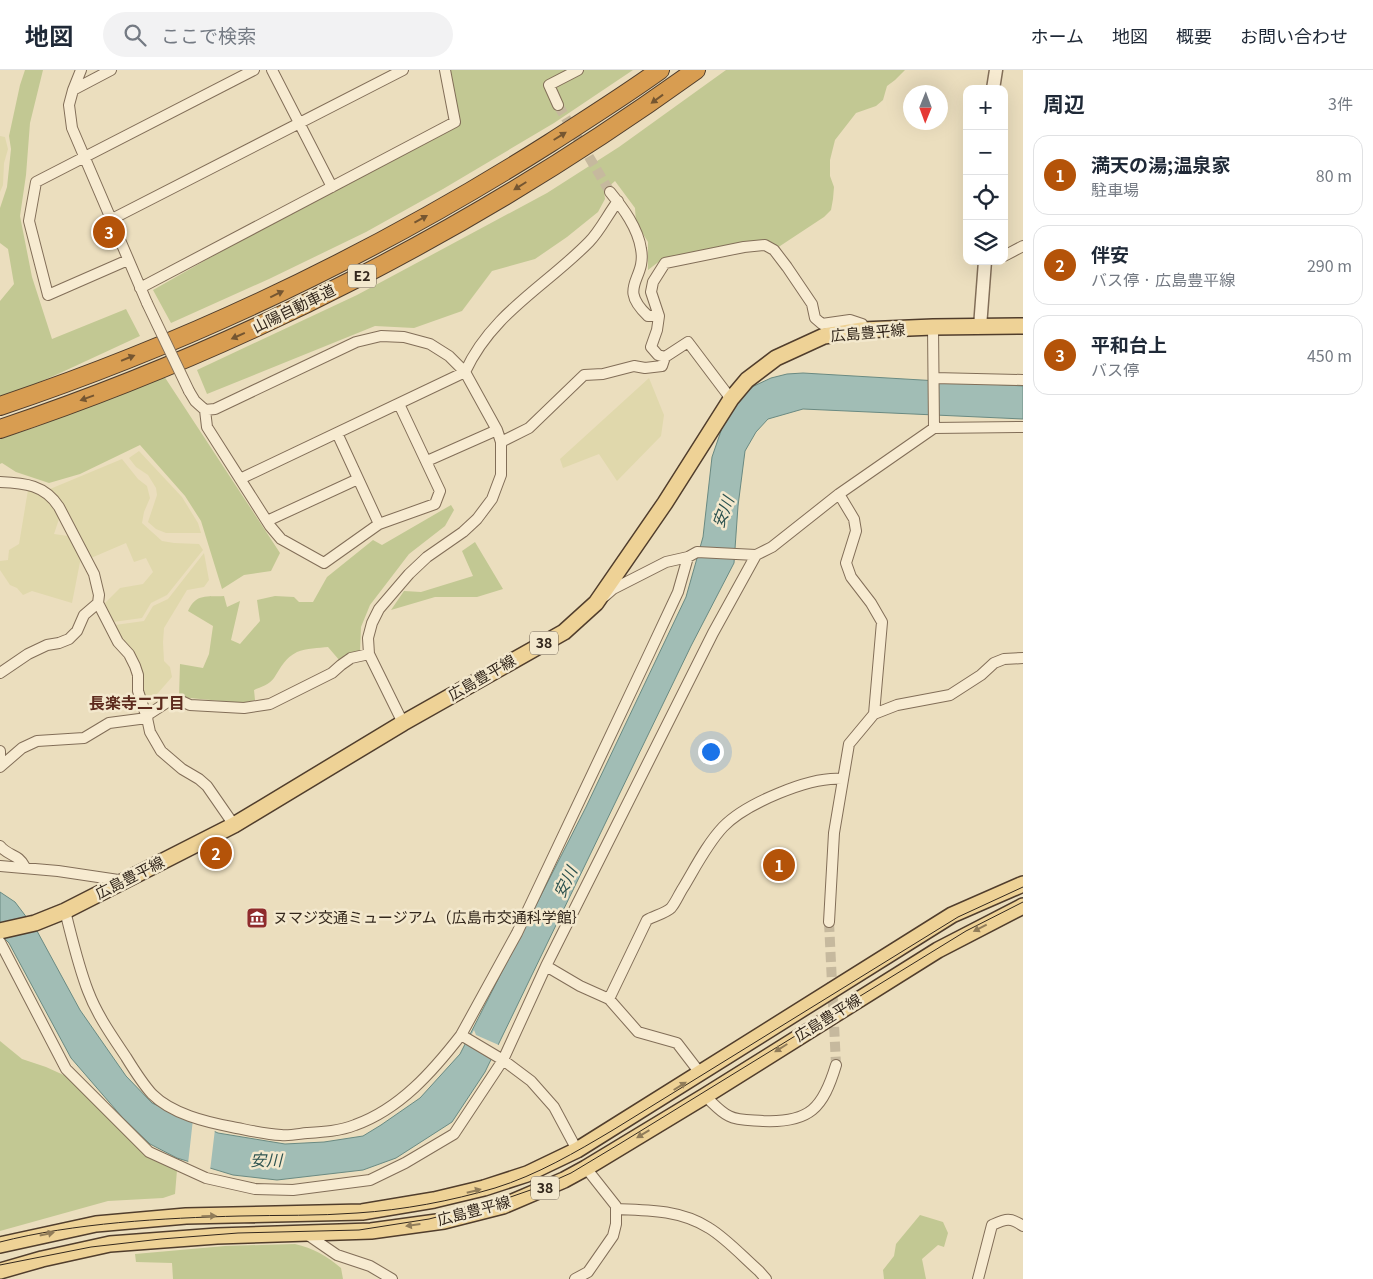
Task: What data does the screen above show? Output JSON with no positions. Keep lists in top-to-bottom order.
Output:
{
  "streets": {
    "highway": ["E2", "山陽自動車道"],
    "main road": ["広島豊平線", "38"]
  },
  "districts": ["長楽寺二丁目"],
  "water": ["安川"],
  "places": {
    "museum": ["ヌマジ交通ミュージアム（広島市交通科学館｝"]
  },
  "north": "bottom",
  "page": {
    "header": "地図",
    "search": "ここで検索",
    "nav": [
      "ホーム",
      "地図",
      "概要",
      "お問い合わせ"
    ],
    "heading": ["周辺", "3件"],
    "map_buttons": ["+", "−"],
    "list": [
      {
        "mark": "1",
        "name": "満天の湯;温泉家",
        "note": "駐車場",
        "value": "80 m"
      },
      {
        "mark": "2",
        "name": "伴安",
        "note": "バス停 · 広島豊平線",
        "value": "290 m"
      },
      {
        "mark": "3",
        "name": "平和台上",
        "note": "バス停",
        "value": "450 m"
      }
    ],
    "pins": ["3", "2", "1"]
  }
}
